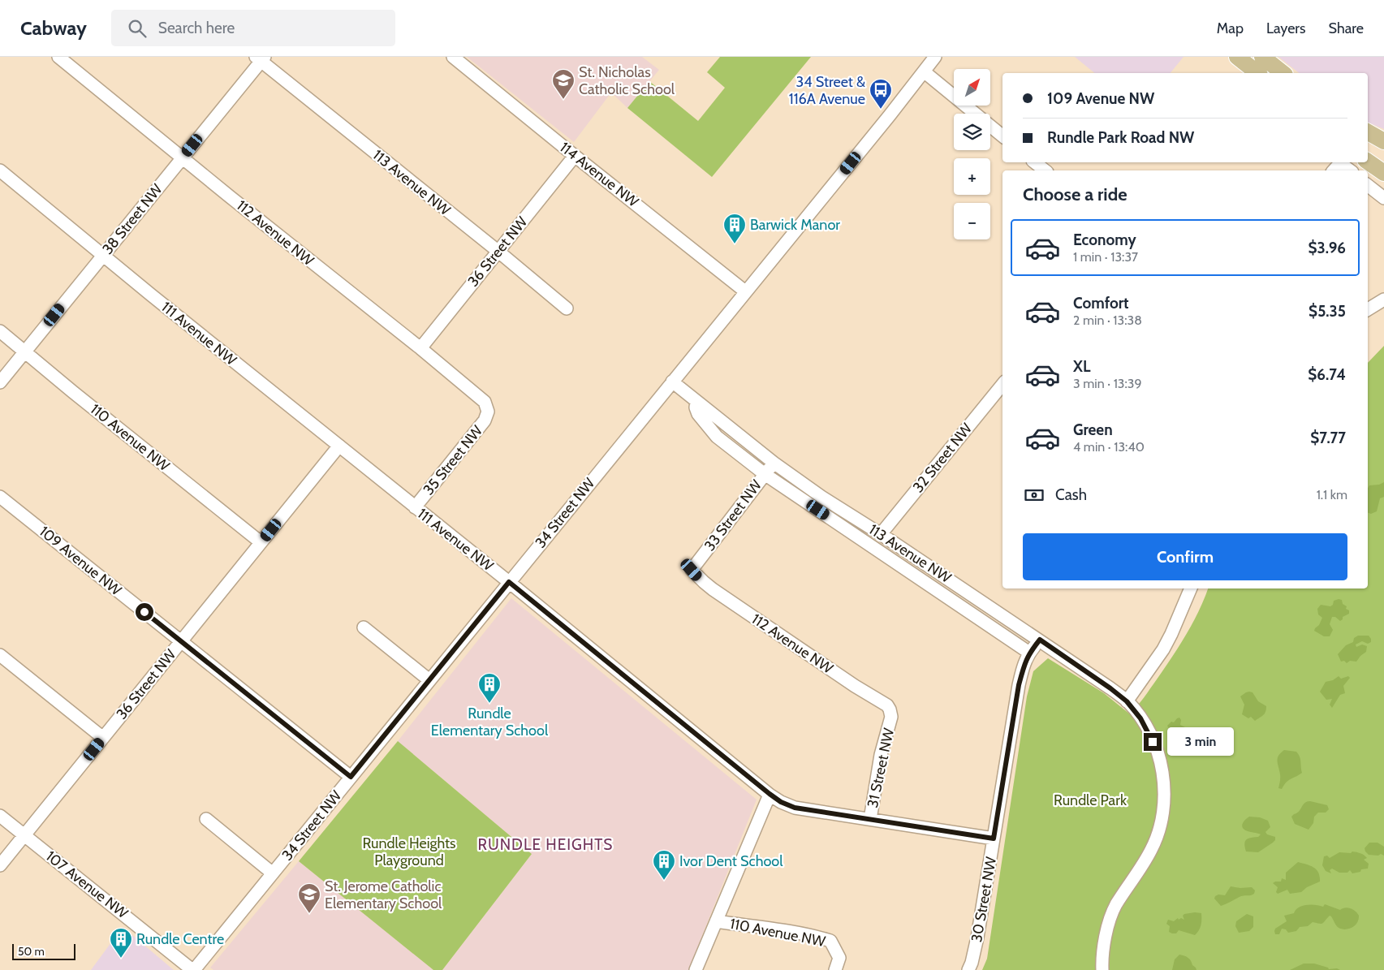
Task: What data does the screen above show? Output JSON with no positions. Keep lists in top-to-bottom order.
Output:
{
  "streets": {
    "street": [
      "114 Avenue NW",
      "113 Avenue NW",
      "38 Street NW",
      "112 Avenue NW",
      "36 Street NW",
      "111 Avenue NW",
      "110 Avenue NW",
      "32 Street NW",
      "35 Street NW",
      "34 Street NW",
      "33 Street NW",
      "109 Avenue NW",
      "31 Street NW",
      "107 Avenue NW",
      "30 Street NW"
    ]
  },
  "crossings": [
    ["114 Avenue NW", "36 Street NW"],
    ["114 Avenue NW", "34 Street NW"],
    ["113 Avenue NW", "38 Street NW"],
    ["113 Avenue NW", "36 Street NW"],
    ["113 Avenue NW", "32 Street NW"],
    ["113 Avenue NW", "34 Street NW"],
    ["113 Avenue NW", "33 Street NW"],
    ["113 Avenue NW", "30 Street NW"],
    ["38 Street NW", "112 Avenue NW"],
    ["38 Street NW", "111 Avenue NW"],
    ["38 Street NW", "110 Avenue NW"],
    ["112 Avenue NW", "36 Street NW"],
    ["112 Avenue NW", "35 Street NW"],
    ["112 Avenue NW", "33 Street NW"],
    ["112 Avenue NW", "31 Street NW"],
    ["36 Street NW", "111 Avenue NW"],
    ["36 Street NW", "110 Avenue NW"],
    ["36 Street NW", "109 Avenue NW"],
    ["36 Street NW", "107 Avenue NW"],
    ["111 Avenue NW", "35 Street NW"],
    ["111 Avenue NW", "34 Street NW"],
    ["111 Avenue NW", "31 Street NW"],
    ["111 Avenue NW", "30 Street NW"],
    ["34 Street NW", "109 Avenue NW"],
    ["34 Street NW", "107 Avenue NW"]
  ],
  "districts": ["RUNDLE HEIGHTS"],
  "parks": ["Rundle Park", "Rundle Heights Playground"],
  "places": {
    "school or university": ["St. Nicholas Catholic School", "St. Jerome Catholic Elementary School"],
    "bus stop": ["34 Street & 116A Avenue"],
    "building": [
      "Barwick Manor",
      "Rundle Elementary School",
      "Ivor Dent School",
      "Rundle Centre"
    ]
  },
  "scale_bar": "50 m",
  "north": "top right",
  "page": {
    "header": "Cabway",
    "search": "Search here",
    "nav": ["Map", "Layers", "Share"],
    "map_buttons": ["+", "−"],
    "banner": ["109 Avenue NW", "Rundle Park Road NW"],
    "heading": "Choose a ride",
    "list": [
      {
        "name": "Economy",
        "note": "1 min · 13:37",
        "value": "$3.96"
      },
      {
        "name": "Comfort",
        "note": "2 min · 13:38",
        "value": "$5.35"
      },
      {
        "name": "XL",
        "note": "3 min · 13:39",
        "value": "$6.74"
      },
      {
        "name": "Green",
        "note": "4 min · 13:40",
        "value": "$7.77"
      }
    ],
    "pay": ["Cash", "1.1 km"],
    "buttons": "Confirm",
    "bubble": "3 min",
    "scale": "50 m"
  }
}
